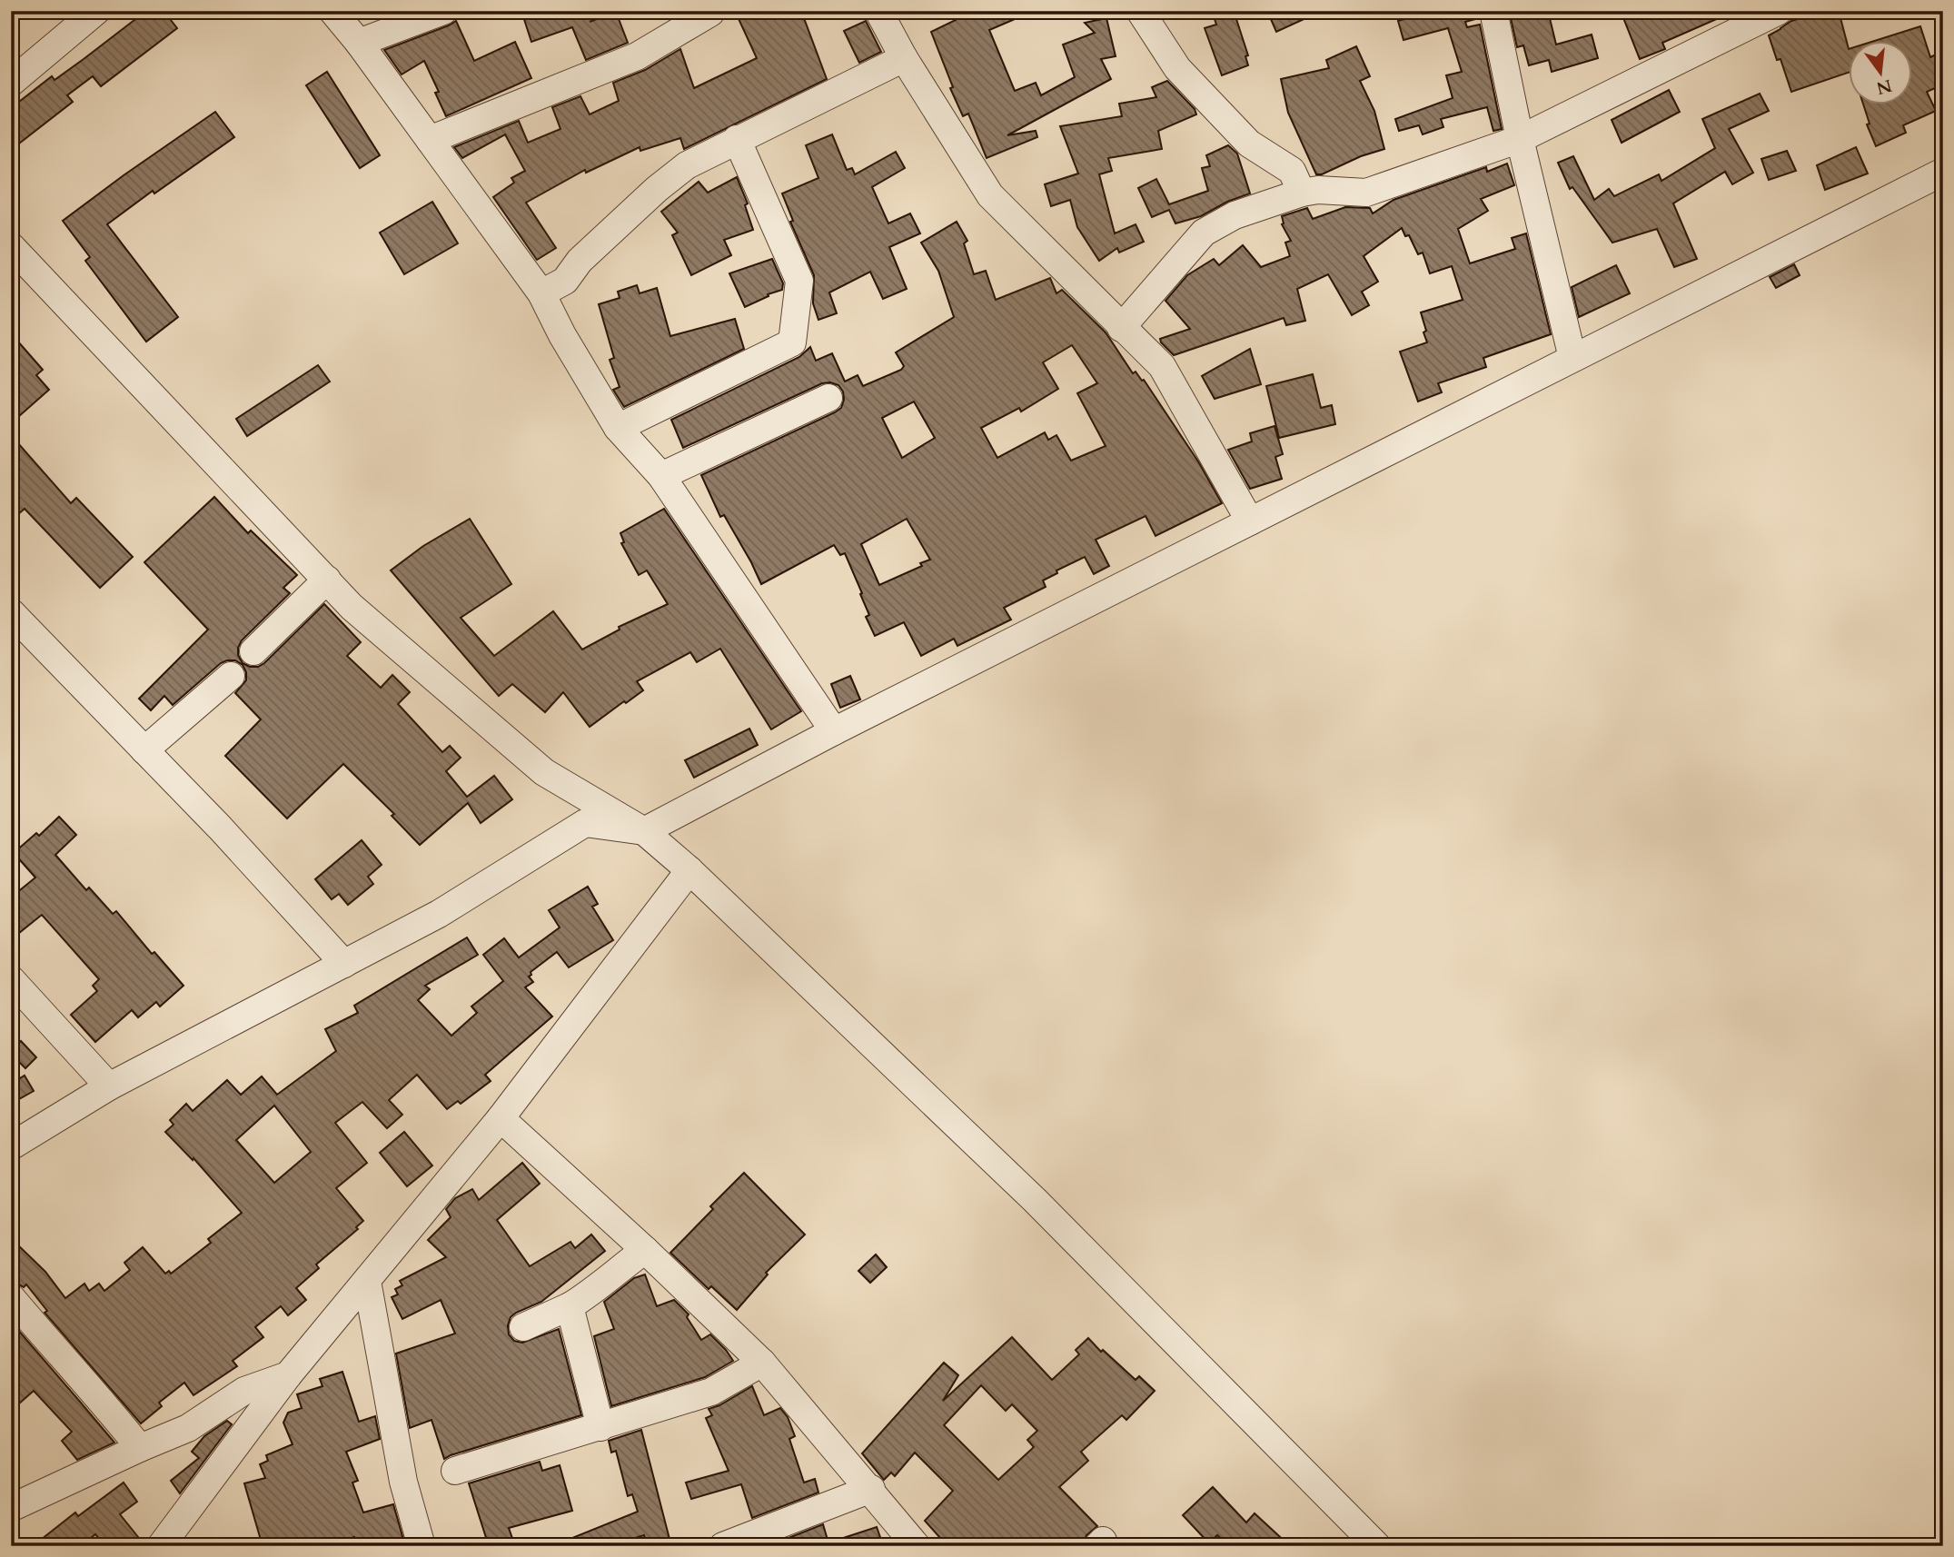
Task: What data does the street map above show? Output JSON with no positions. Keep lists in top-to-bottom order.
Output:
{
  "north": "bottom"
}
